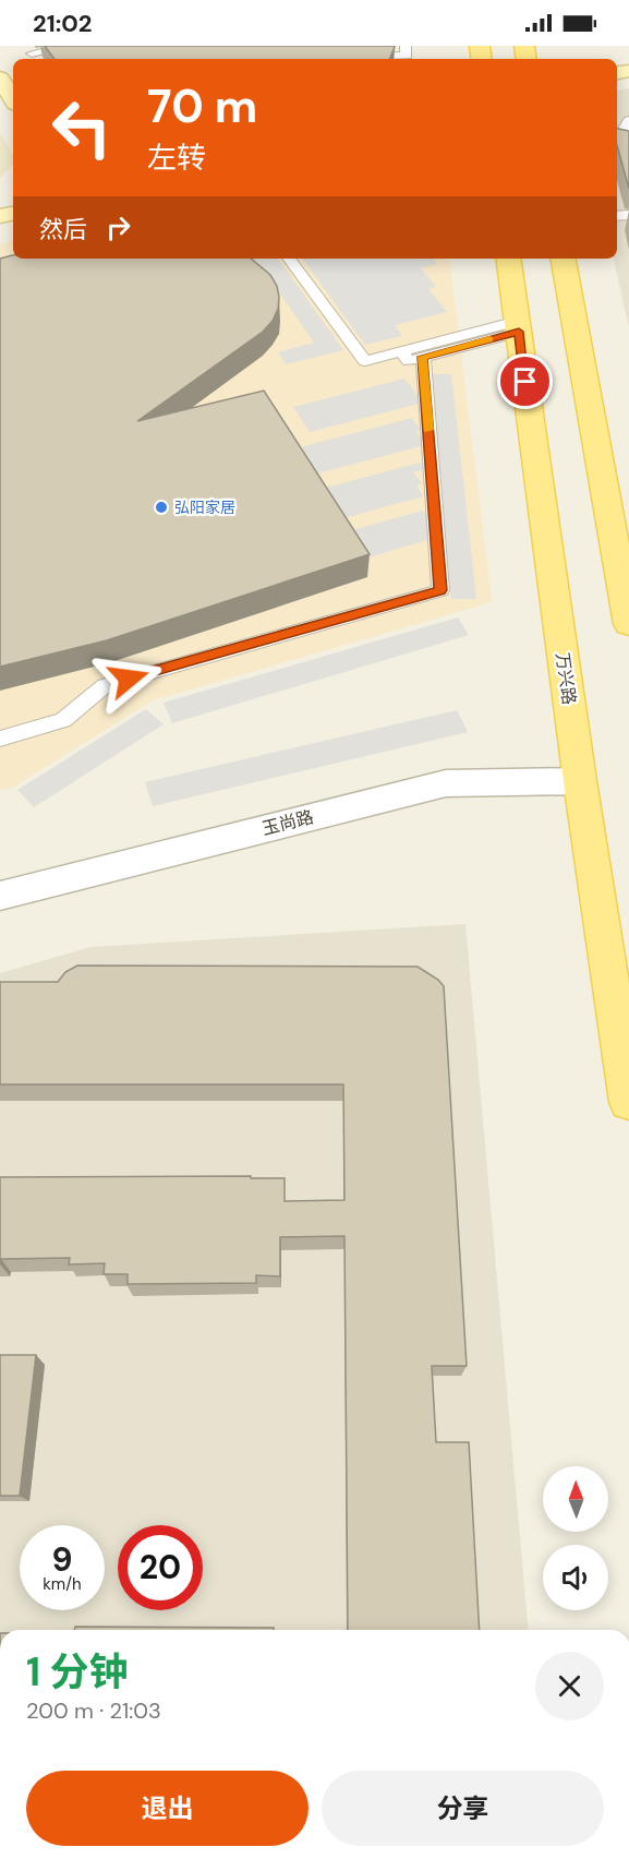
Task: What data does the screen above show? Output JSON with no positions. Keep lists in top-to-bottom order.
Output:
{
  "streets": {
    "main road": ["万兴路"],
    "street": ["玉尚路"]
  },
  "crossings": [
    ["万兴路", "玉尚路"]
  ],
  "places": ["弘阳家居"],
  "north": "top",
  "page": {
    "status": "21:02",
    "turn": ["70 m", "左转"],
    "then": "然后",
    "speed": "9 km/h",
    "limit": "20",
    "heading": ["1 分钟", "200 m · 21:03"],
    "buttons": ["退出", "分享"]
  }
}
